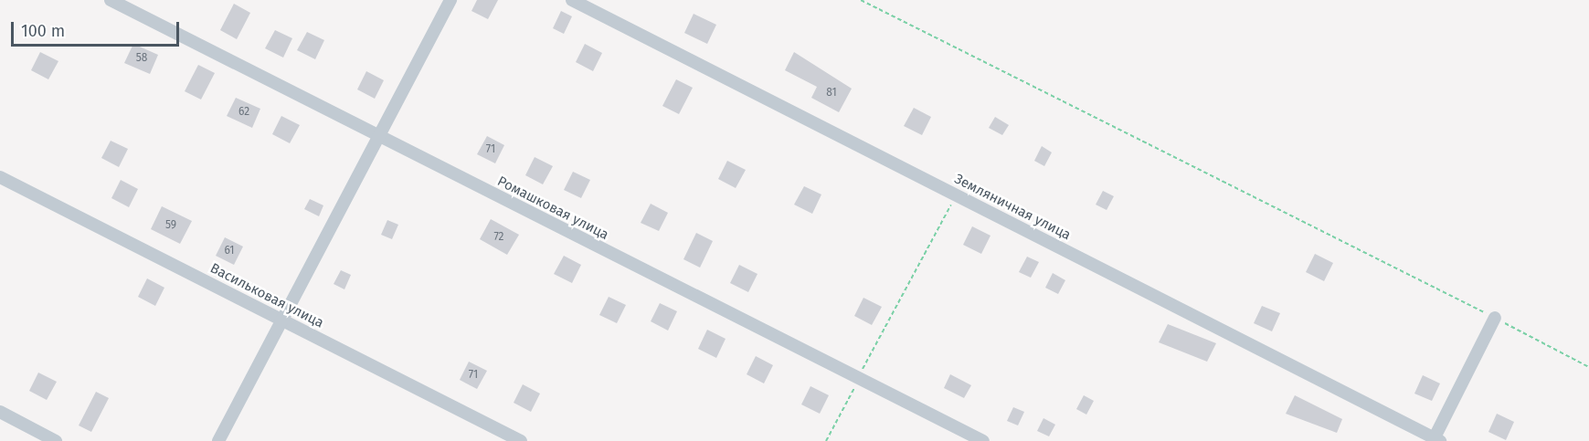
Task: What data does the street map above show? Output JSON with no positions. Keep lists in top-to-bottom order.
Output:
{
  "streets": {
    "street": ["Земляничная улица", "Ромашковая улица", "Васильковая улица"]
  },
  "house_numbers": [
    "58",
    "81",
    "62",
    "71",
    "59",
    "72",
    "61",
    "71"
  ],
  "scale_bar": "100 m"
}
